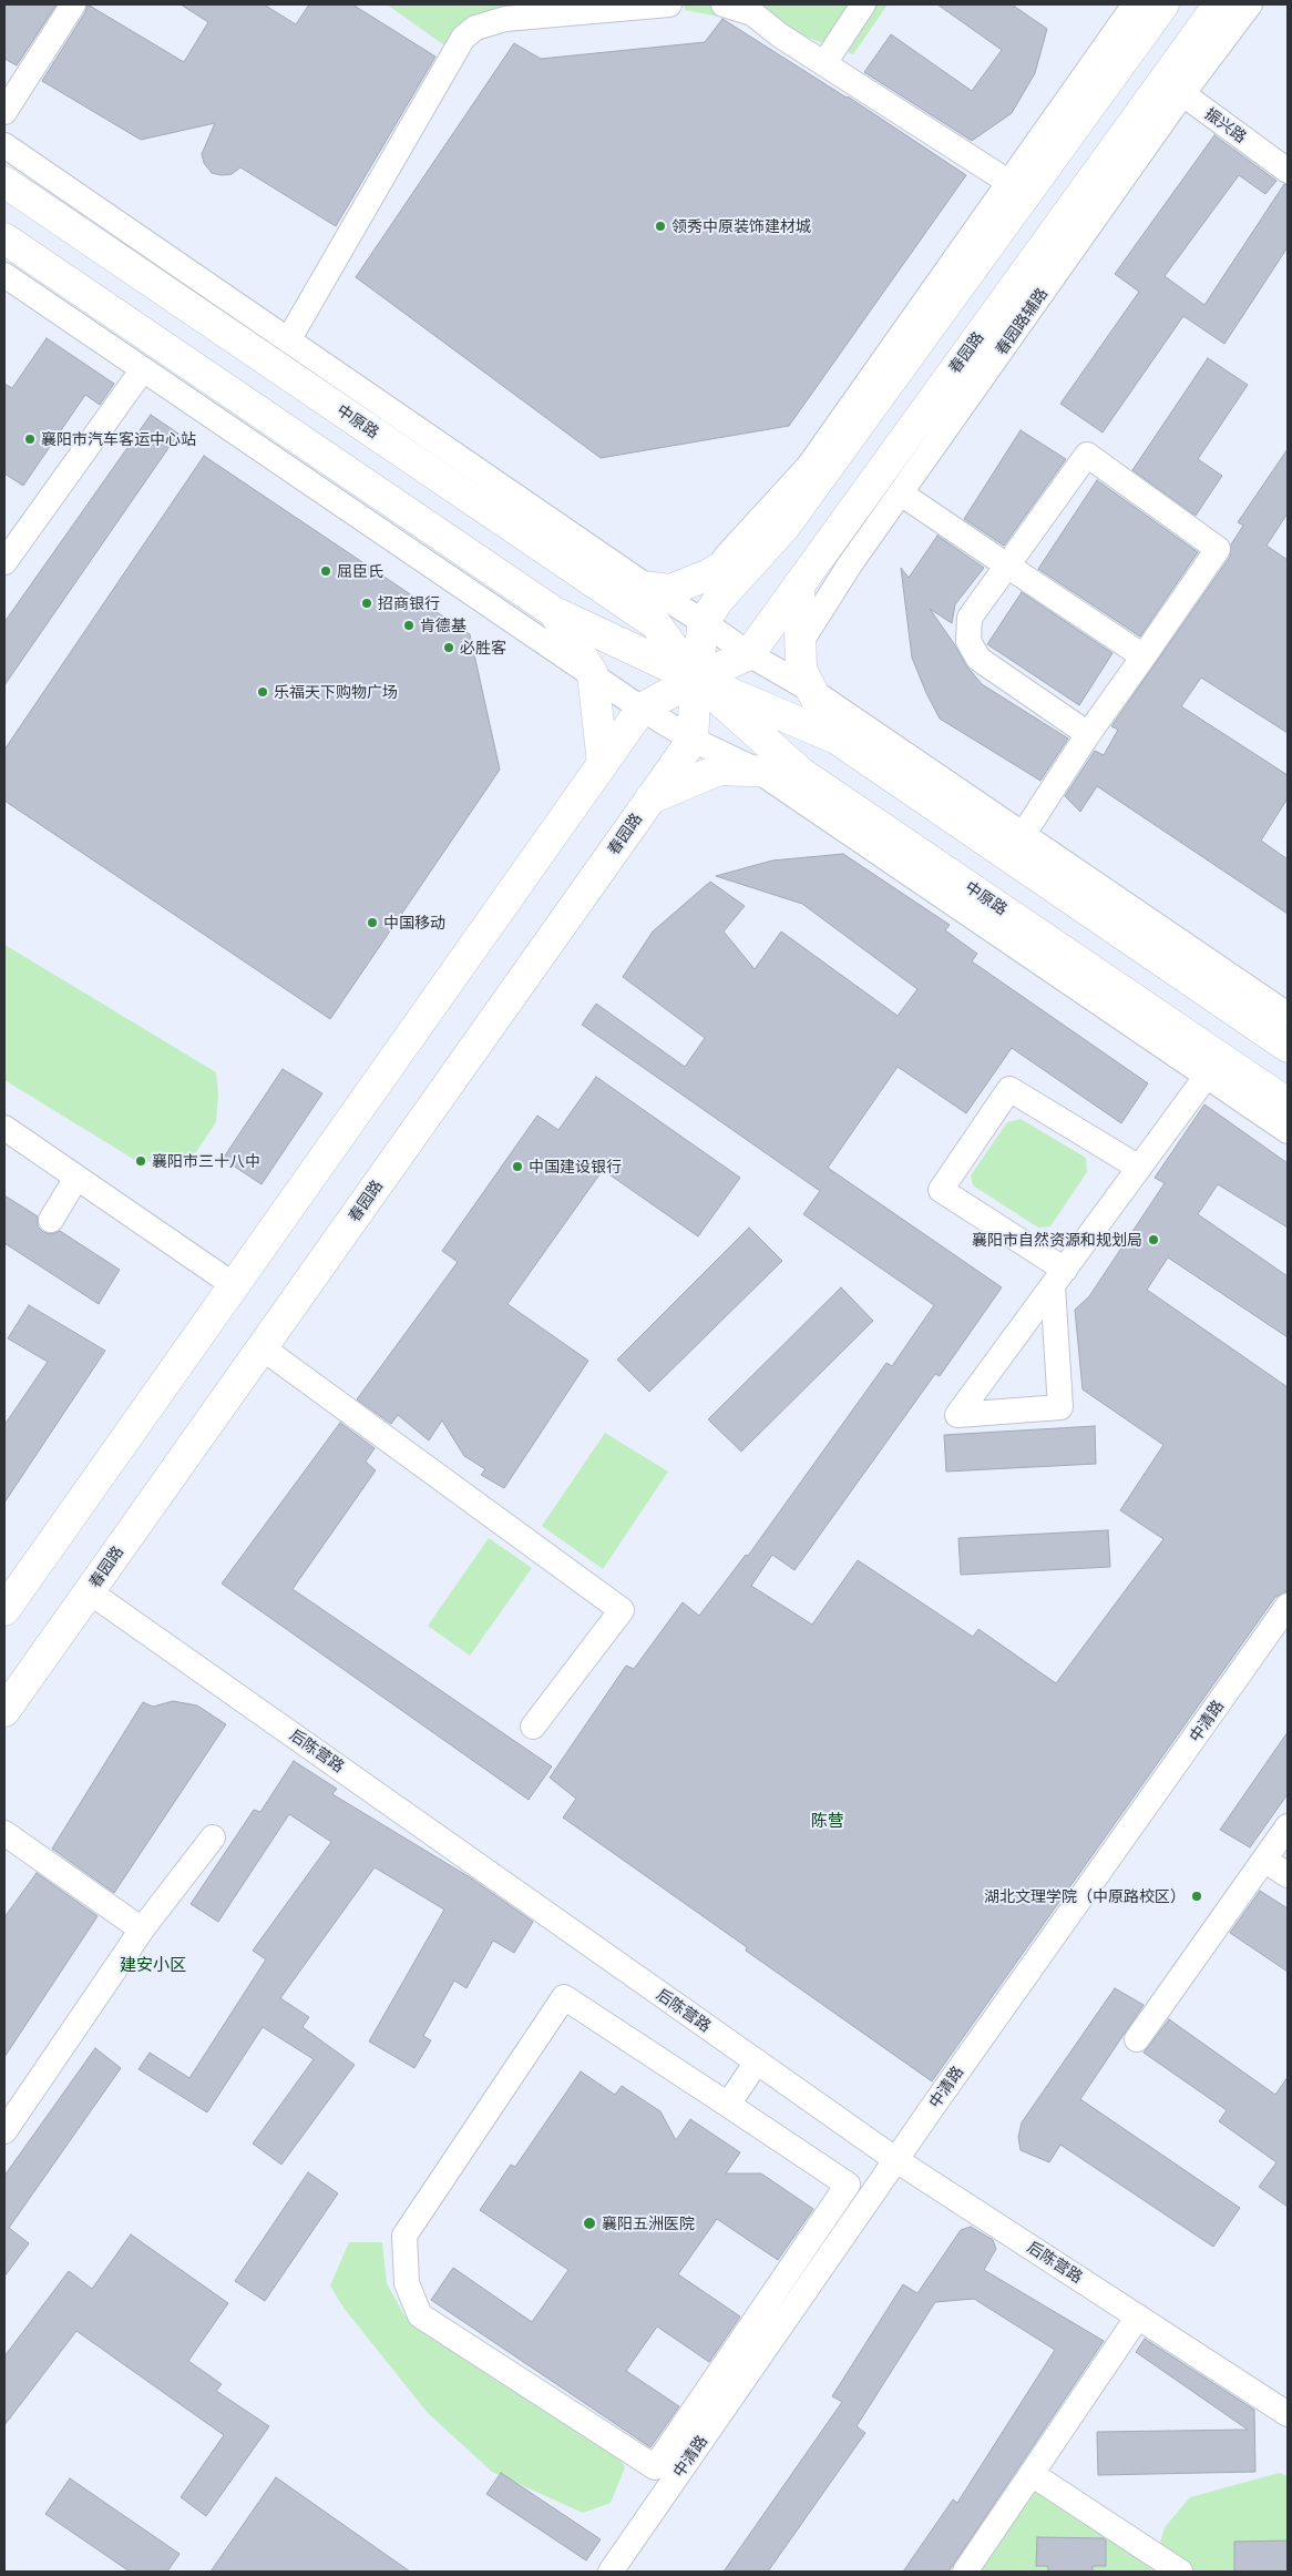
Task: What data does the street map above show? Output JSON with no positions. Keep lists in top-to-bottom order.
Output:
{
  "streets": {
    "main road": ["春园路", "中原路"],
    "street": [
      "振兴路",
      "春园路辅路",
      "中清路",
      "后陈营路"
    ]
  },
  "crossings": [
    ["振兴路", "春园路辅路"],
    ["振兴路", "春园路"],
    ["春园路辅路", "春园路"],
    ["春园路", "中原路"],
    ["春园路", "后陈营路"],
    ["中清路", "后陈营路"]
  ],
  "districts": ["陈营", "建安小区"],
  "places": [
    "领秀中原装饰建材城",
    "襄阳市汽车客运中心站",
    "屈臣氏",
    "招商银行",
    "肯德基",
    "必胜客",
    "乐福天下购物广场",
    "中国移动",
    "襄阳市三十八中",
    "中国建设银行",
    "襄阳市自然资源和规划局",
    "湖北文理学院（中原路校区）",
    "襄阳五洲医院"
  ]
}
